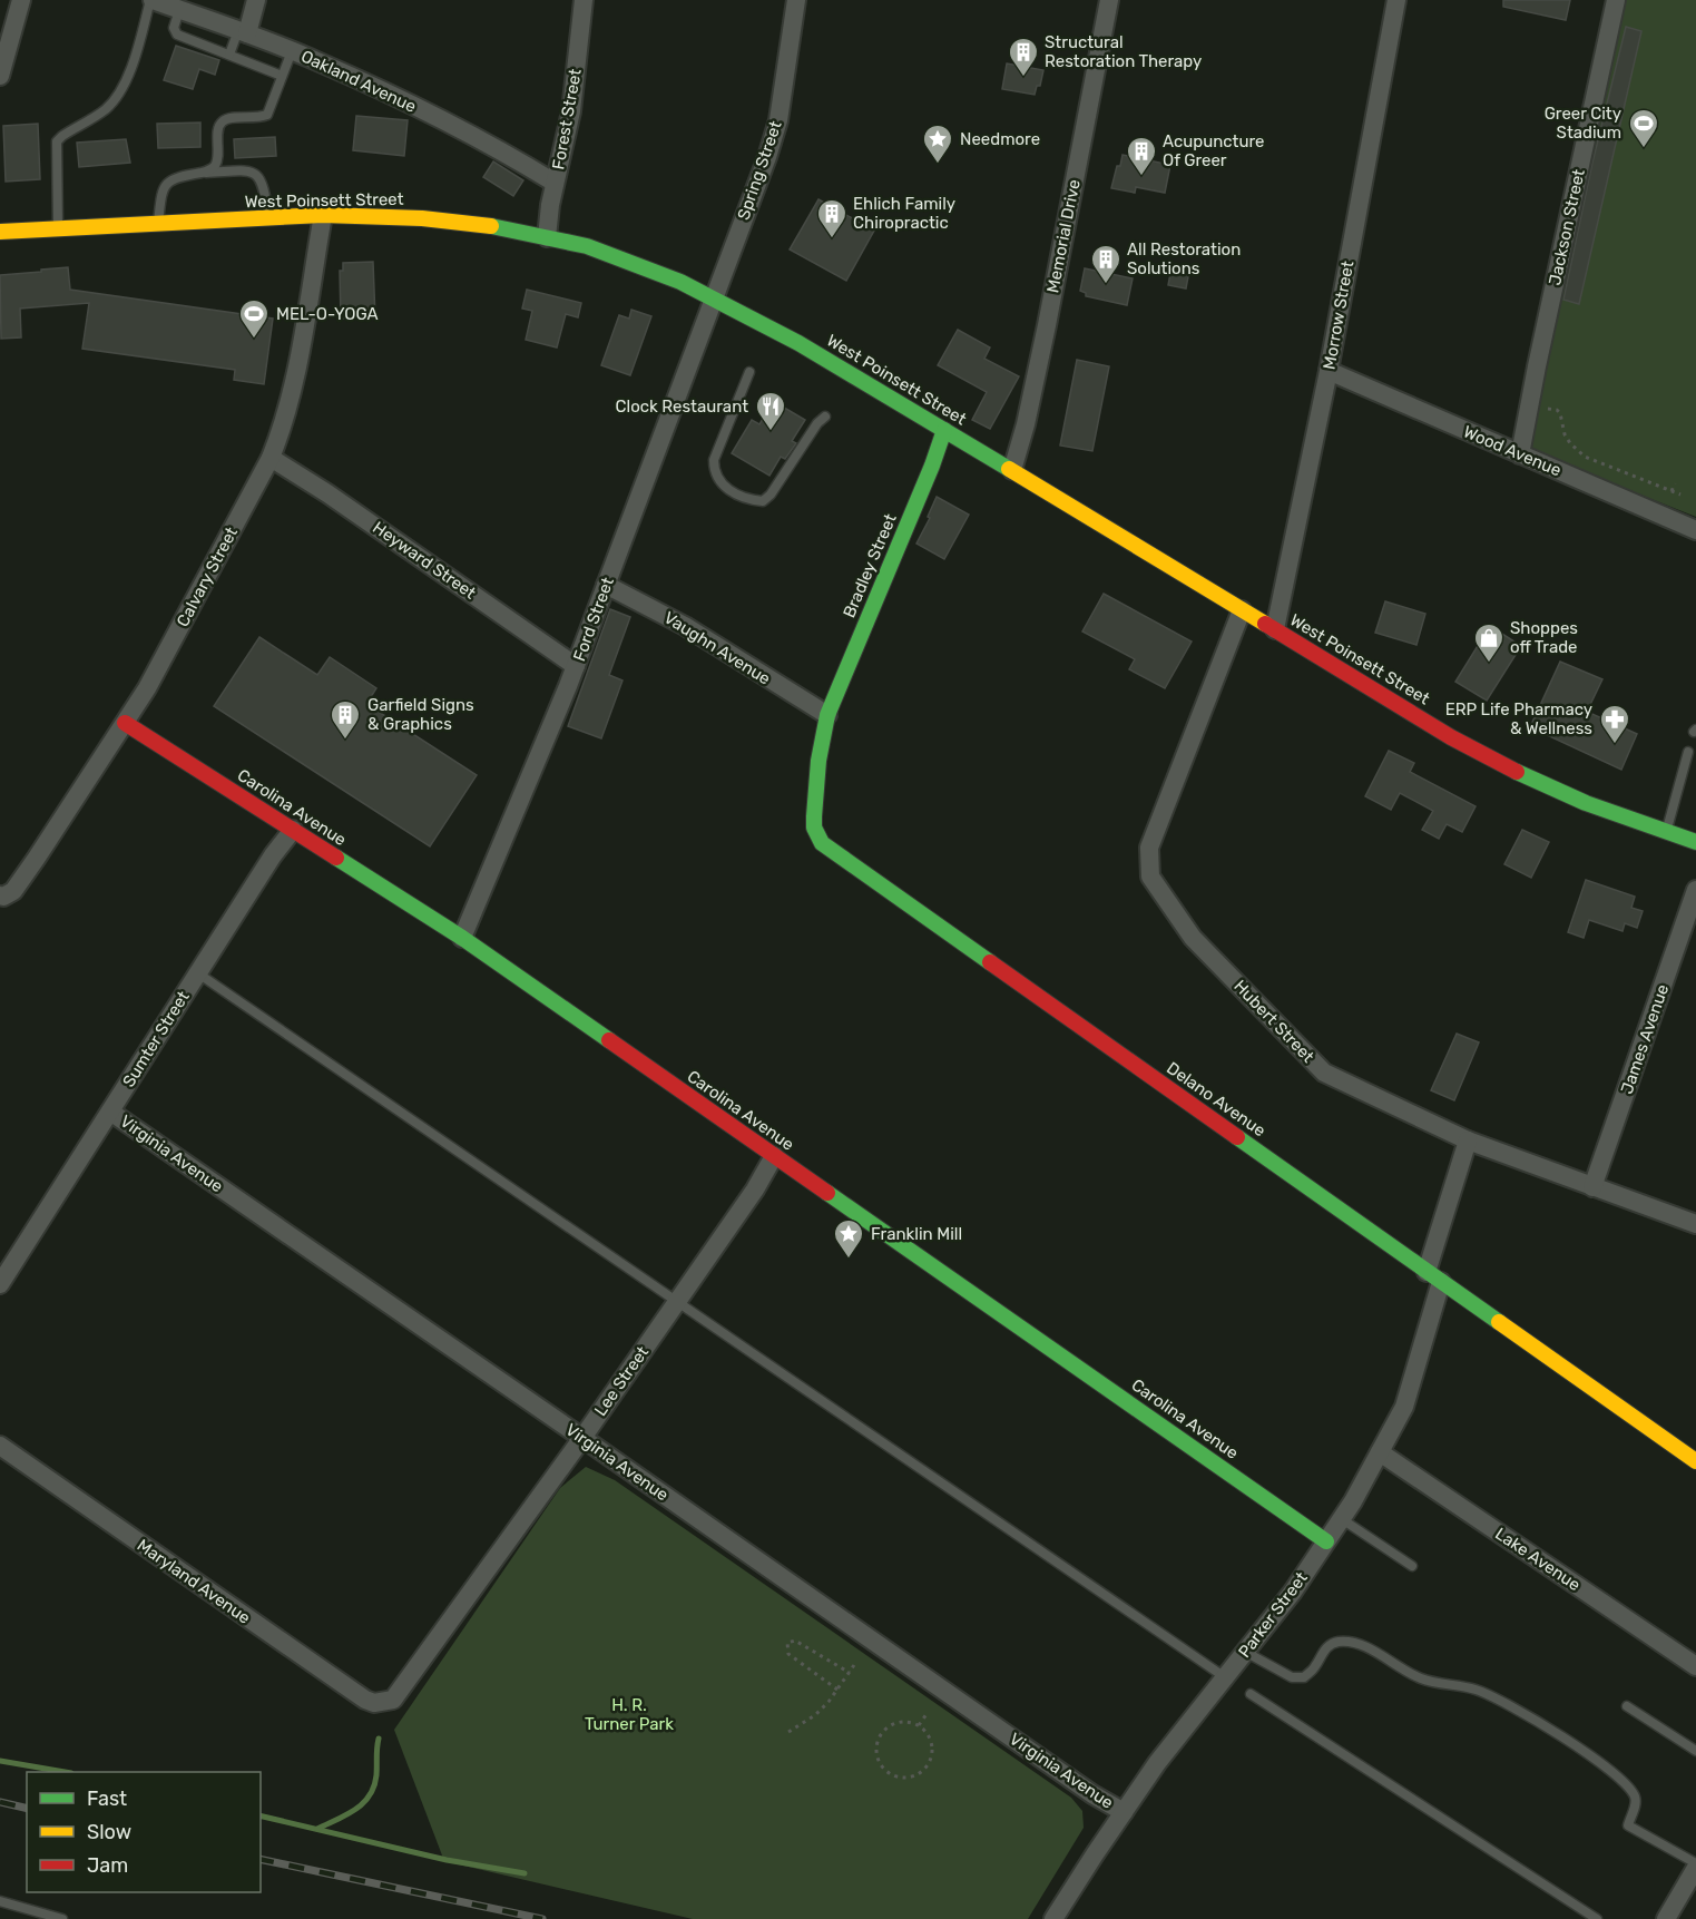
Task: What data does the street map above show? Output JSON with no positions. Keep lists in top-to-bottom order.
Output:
{
  "streets": {
    "street": [
      "Oakland Avenue",
      "Forest Street",
      "Spring Street",
      "West Poinsett Street",
      "Jackson Street",
      "Memorial Drive",
      "Morrow Street",
      "Wood Avenue",
      "Heyward Street",
      "Bradley Street",
      "Calvary Street",
      "Ford Street",
      "Vaughn Avenue",
      "Carolina Avenue",
      "Hubert Street",
      "Sumter Street",
      "James Avenue",
      "Delano Avenue",
      "Virginia Avenue",
      "Lee Street",
      "Lake Avenue",
      "Maryland Avenue",
      "Parker Street"
    ]
  },
  "crossings": [
    ["Oakland Avenue", "Forest Street"],
    ["Forest Street", "West Poinsett Street"],
    ["Spring Street", "West Poinsett Street"],
    ["Spring Street", "Ford Street"],
    ["West Poinsett Street", "Memorial Drive"],
    ["West Poinsett Street", "Morrow Street"],
    ["West Poinsett Street", "Bradley Street"],
    ["West Poinsett Street", "Calvary Street"],
    ["West Poinsett Street", "Ford Street"],
    ["West Poinsett Street", "Hubert Street"],
    ["Jackson Street", "Wood Avenue"],
    ["Morrow Street", "Wood Avenue"],
    ["Heyward Street", "Calvary Street"],
    ["Heyward Street", "Ford Street"],
    ["Bradley Street", "Vaughn Avenue"],
    ["Bradley Street", "Delano Avenue"],
    ["Calvary Street", "Carolina Avenue"],
    ["Ford Street", "Vaughn Avenue"],
    ["Ford Street", "Carolina Avenue"],
    ["Vaughn Avenue", "Delano Avenue"],
    ["Carolina Avenue", "Sumter Street"],
    ["Carolina Avenue", "Lee Street"],
    ["Carolina Avenue", "Parker Street"],
    ["Hubert Street", "James Avenue"],
    ["Hubert Street", "Parker Street"],
    ["Sumter Street", "Virginia Avenue"],
    ["Delano Avenue", "Parker Street"],
    ["Virginia Avenue", "Lee Street"],
    ["Virginia Avenue", "Parker Street"],
    ["Lee Street", "Maryland Avenue"],
    ["Lake Avenue", "Parker Street"]
  ],
  "parks": ["H. R. Turner Park"],
  "places": {
    "building": [
      "Structural Restoration Therapy",
      "Acupuncture Of Greer",
      "Ehlich Family Chiropractic",
      "All Restoration Solutions",
      "Garfield Signs & Graphics"
    ],
    "sports": ["Greer City Stadium", "MEL-O-YOGA"],
    "place": ["Needmore", "Franklin Mill"],
    "restaurant": ["Clock Restaurant"],
    "shop": ["Shoppes off Trade"],
    "pharmacy": ["ERP Life Pharmacy & Wellness"]
  },
  "legend": ["Fast", "Slow", "Jam"]
}
